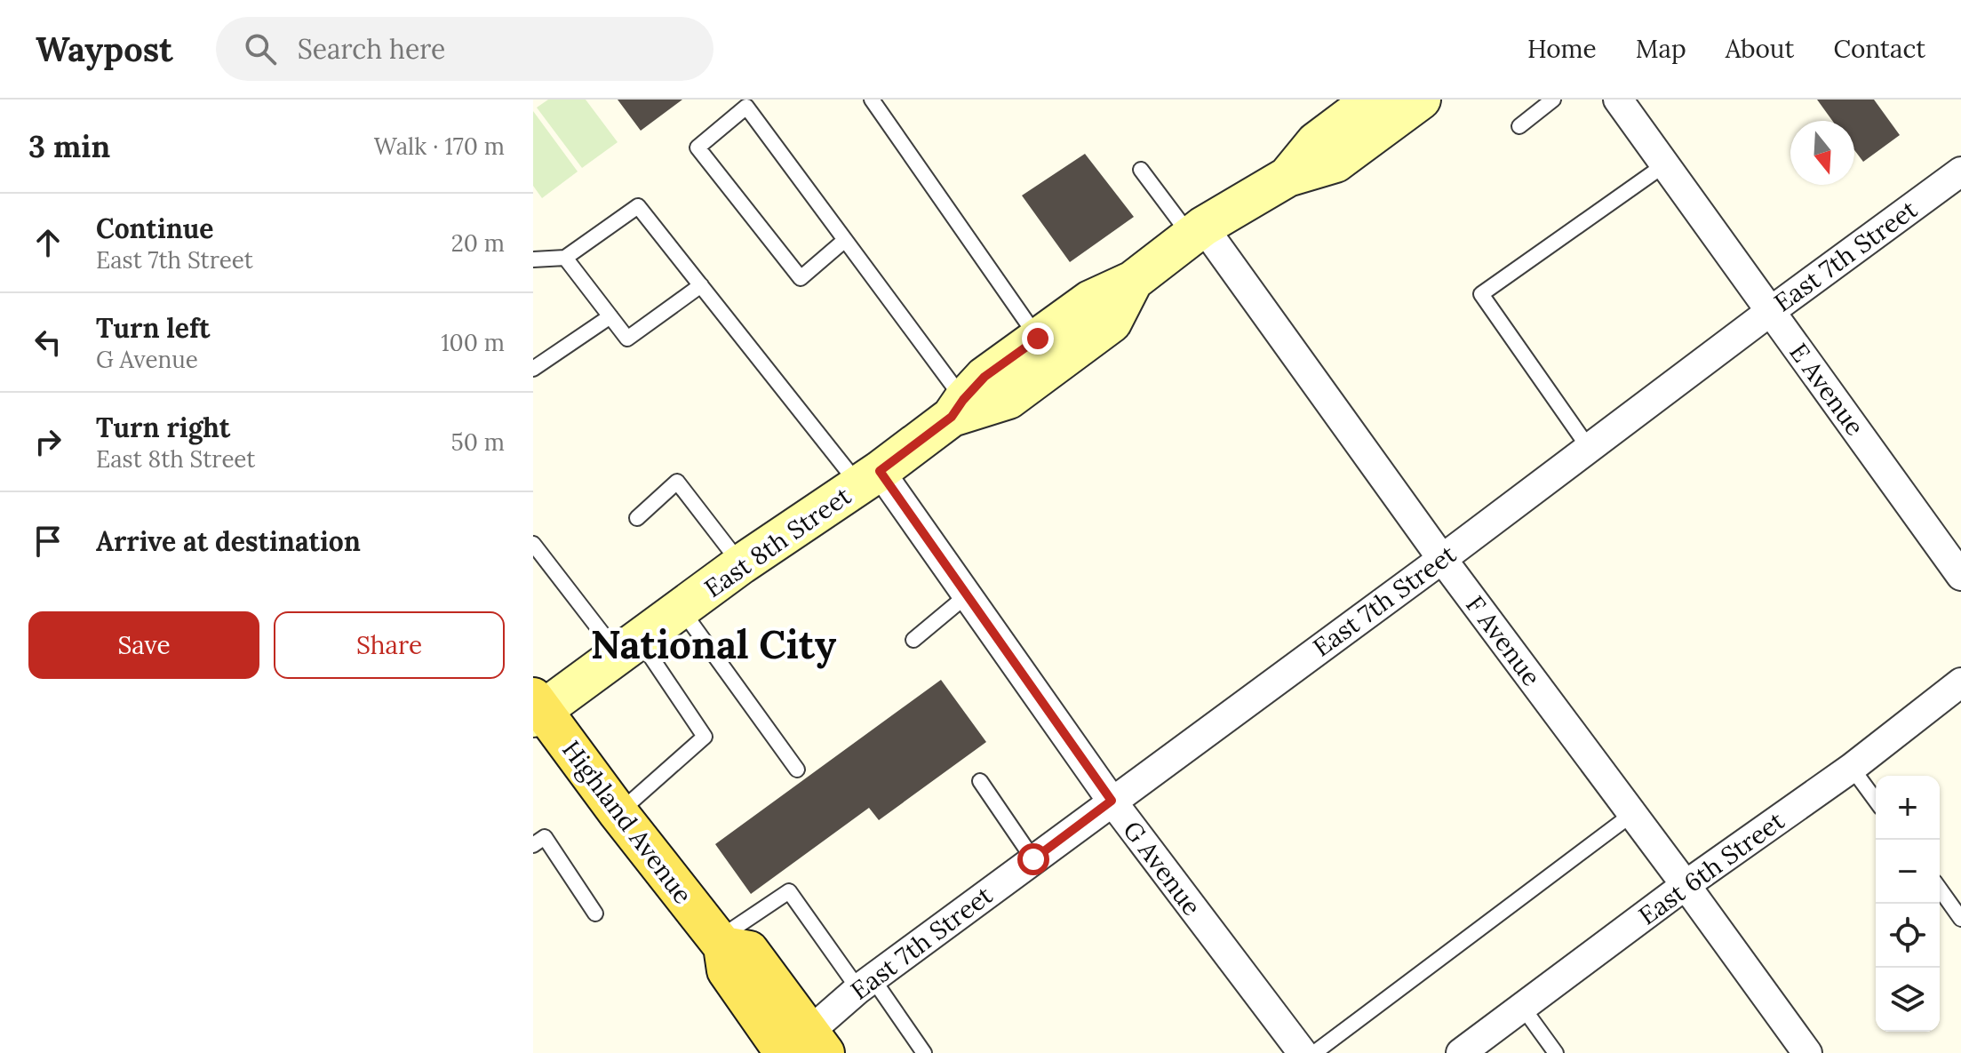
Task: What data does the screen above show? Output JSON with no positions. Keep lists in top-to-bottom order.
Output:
{
  "streets": {
    "main road": ["East 8th Street", "Highland Avenue"],
    "street": [
      "East 7th Street",
      "E Avenue",
      "F Avenue",
      "G Avenue",
      "East 6th Street"
    ]
  },
  "crossings": [
    ["East 7th Street", "E Avenue"],
    ["East 7th Street", "F Avenue"],
    ["East 7th Street", "G Avenue"],
    ["East 8th Street", "F Avenue"],
    ["East 8th Street", "Highland Avenue"],
    ["East 8th Street", "G Avenue"],
    ["F Avenue", "East 6th Street"]
  ],
  "districts": ["National City"],
  "north": "bottom",
  "page": {
    "header": "Waypost",
    "search": "Search here",
    "nav": [
      "Home",
      "Map",
      "About",
      "Contact"
    ],
    "heading": ["3 min", "Walk · 170 m"],
    "list": [
      ["Continue", "East 7th Street", "20 m"],
      ["Turn left", "G Avenue", "100 m"],
      ["Turn right", "East 8th Street", "50 m"],
      "Arrive at destination"
    ],
    "buttons": ["Save", "Share"],
    "map_buttons": ["+", "−"]
  }
}
